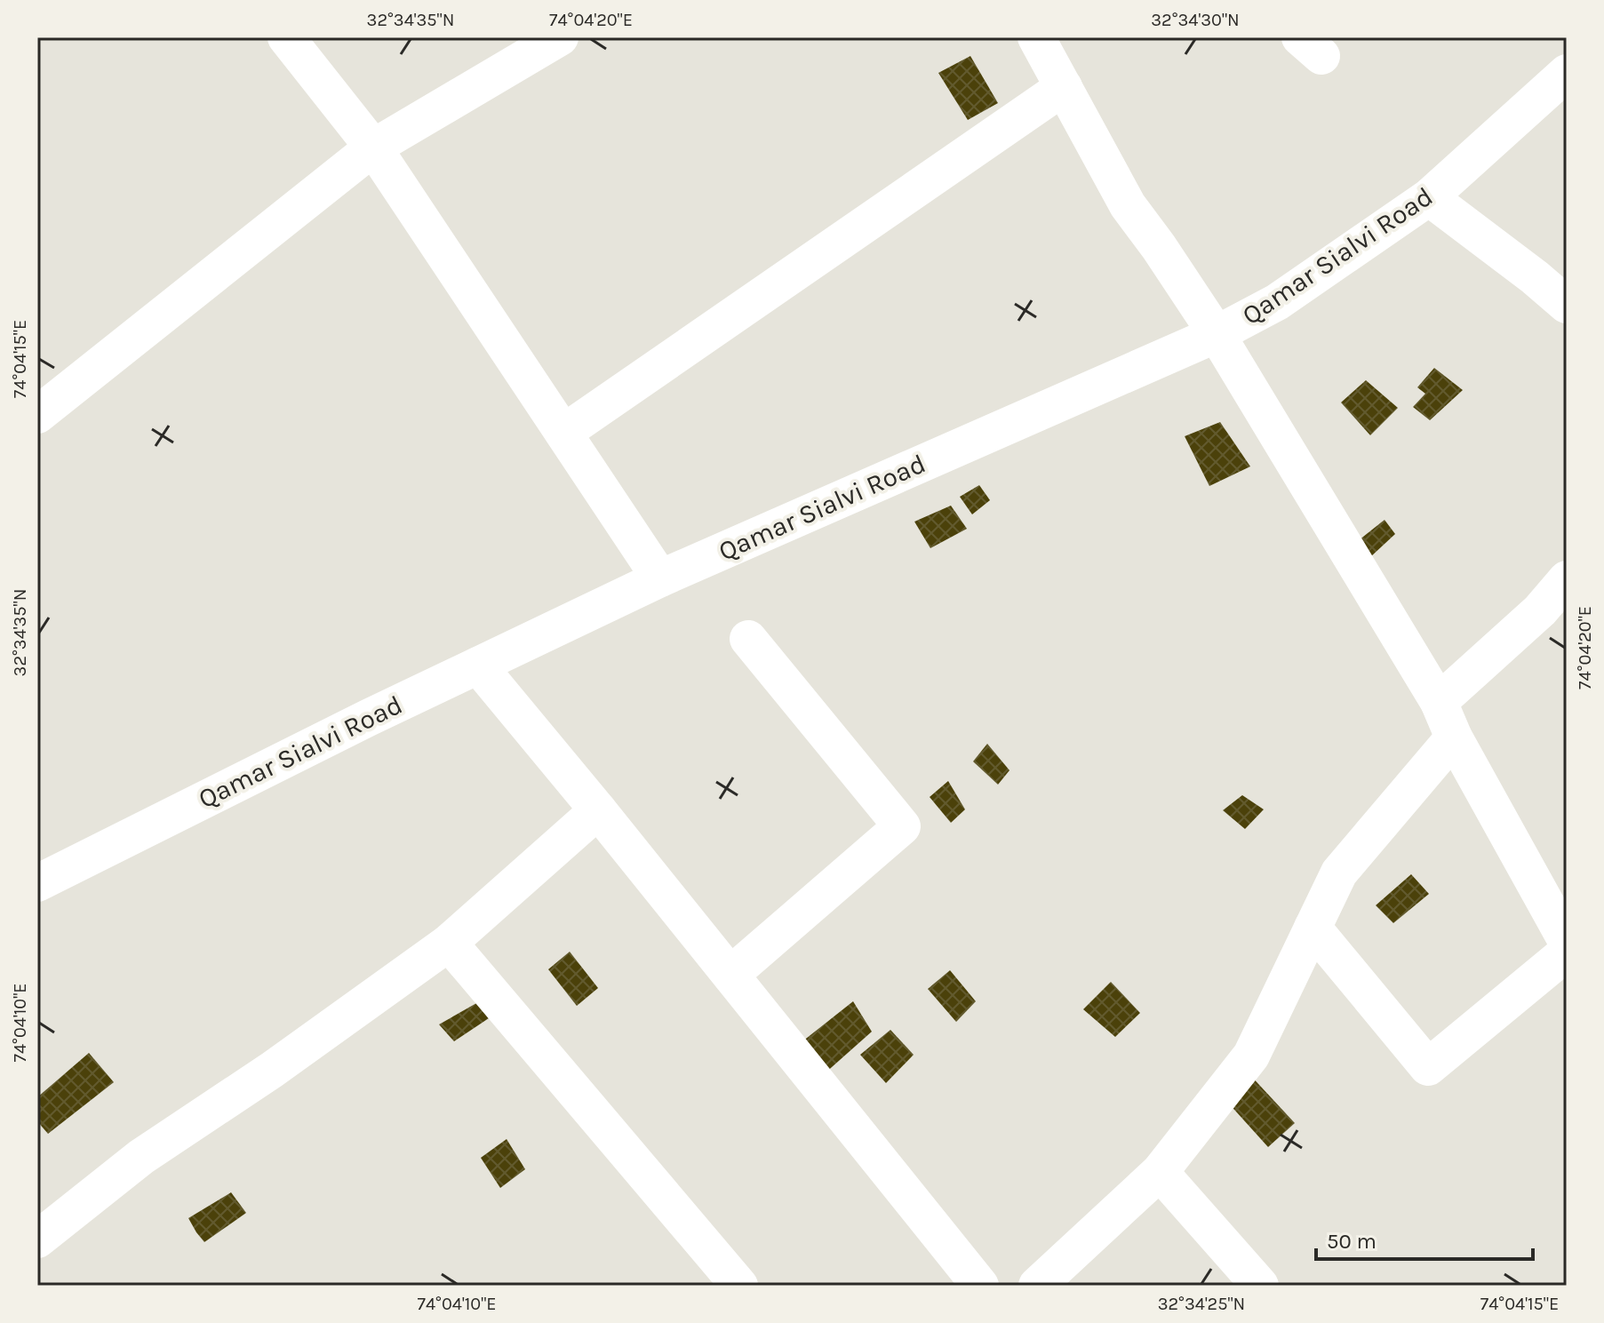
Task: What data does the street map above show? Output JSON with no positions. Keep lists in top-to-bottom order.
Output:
{
  "streets": {
    "street": ["Qamar Sialvi Road"]
  },
  "scale_bar": "50 m",
  "coordinates": [
    "32°34'35\"N",
    "74°04'20\"E",
    "32°34'30\"N",
    "74°04'15\"E",
    "74°04'10\"E",
    "32°34'25\"N"
  ]
}
